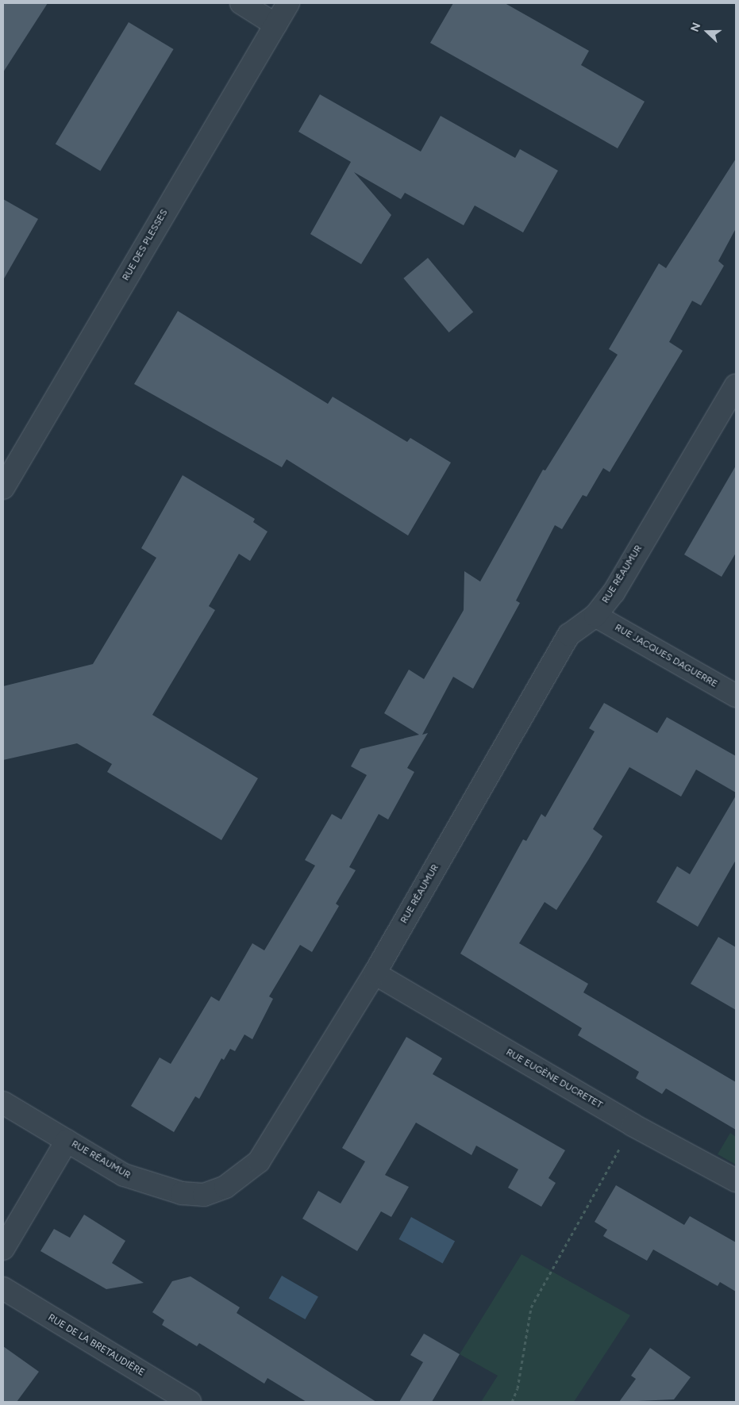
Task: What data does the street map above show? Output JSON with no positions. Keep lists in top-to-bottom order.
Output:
{
  "streets": {
    "street": [
      "RUE DES PLESSES",
      "RUE RÉAUMUR",
      "RUE JACQUES DAGUERRE",
      "RUE EUGÈNE DUCRETET",
      "RUE DE LA BRETAUDIÈRE"
    ]
  },
  "crossings": [
    ["RUE RÉAUMUR", "RUE JACQUES DAGUERRE"],
    ["RUE RÉAUMUR", "RUE EUGÈNE DUCRETET"]
  ],
  "north": "left"
}
